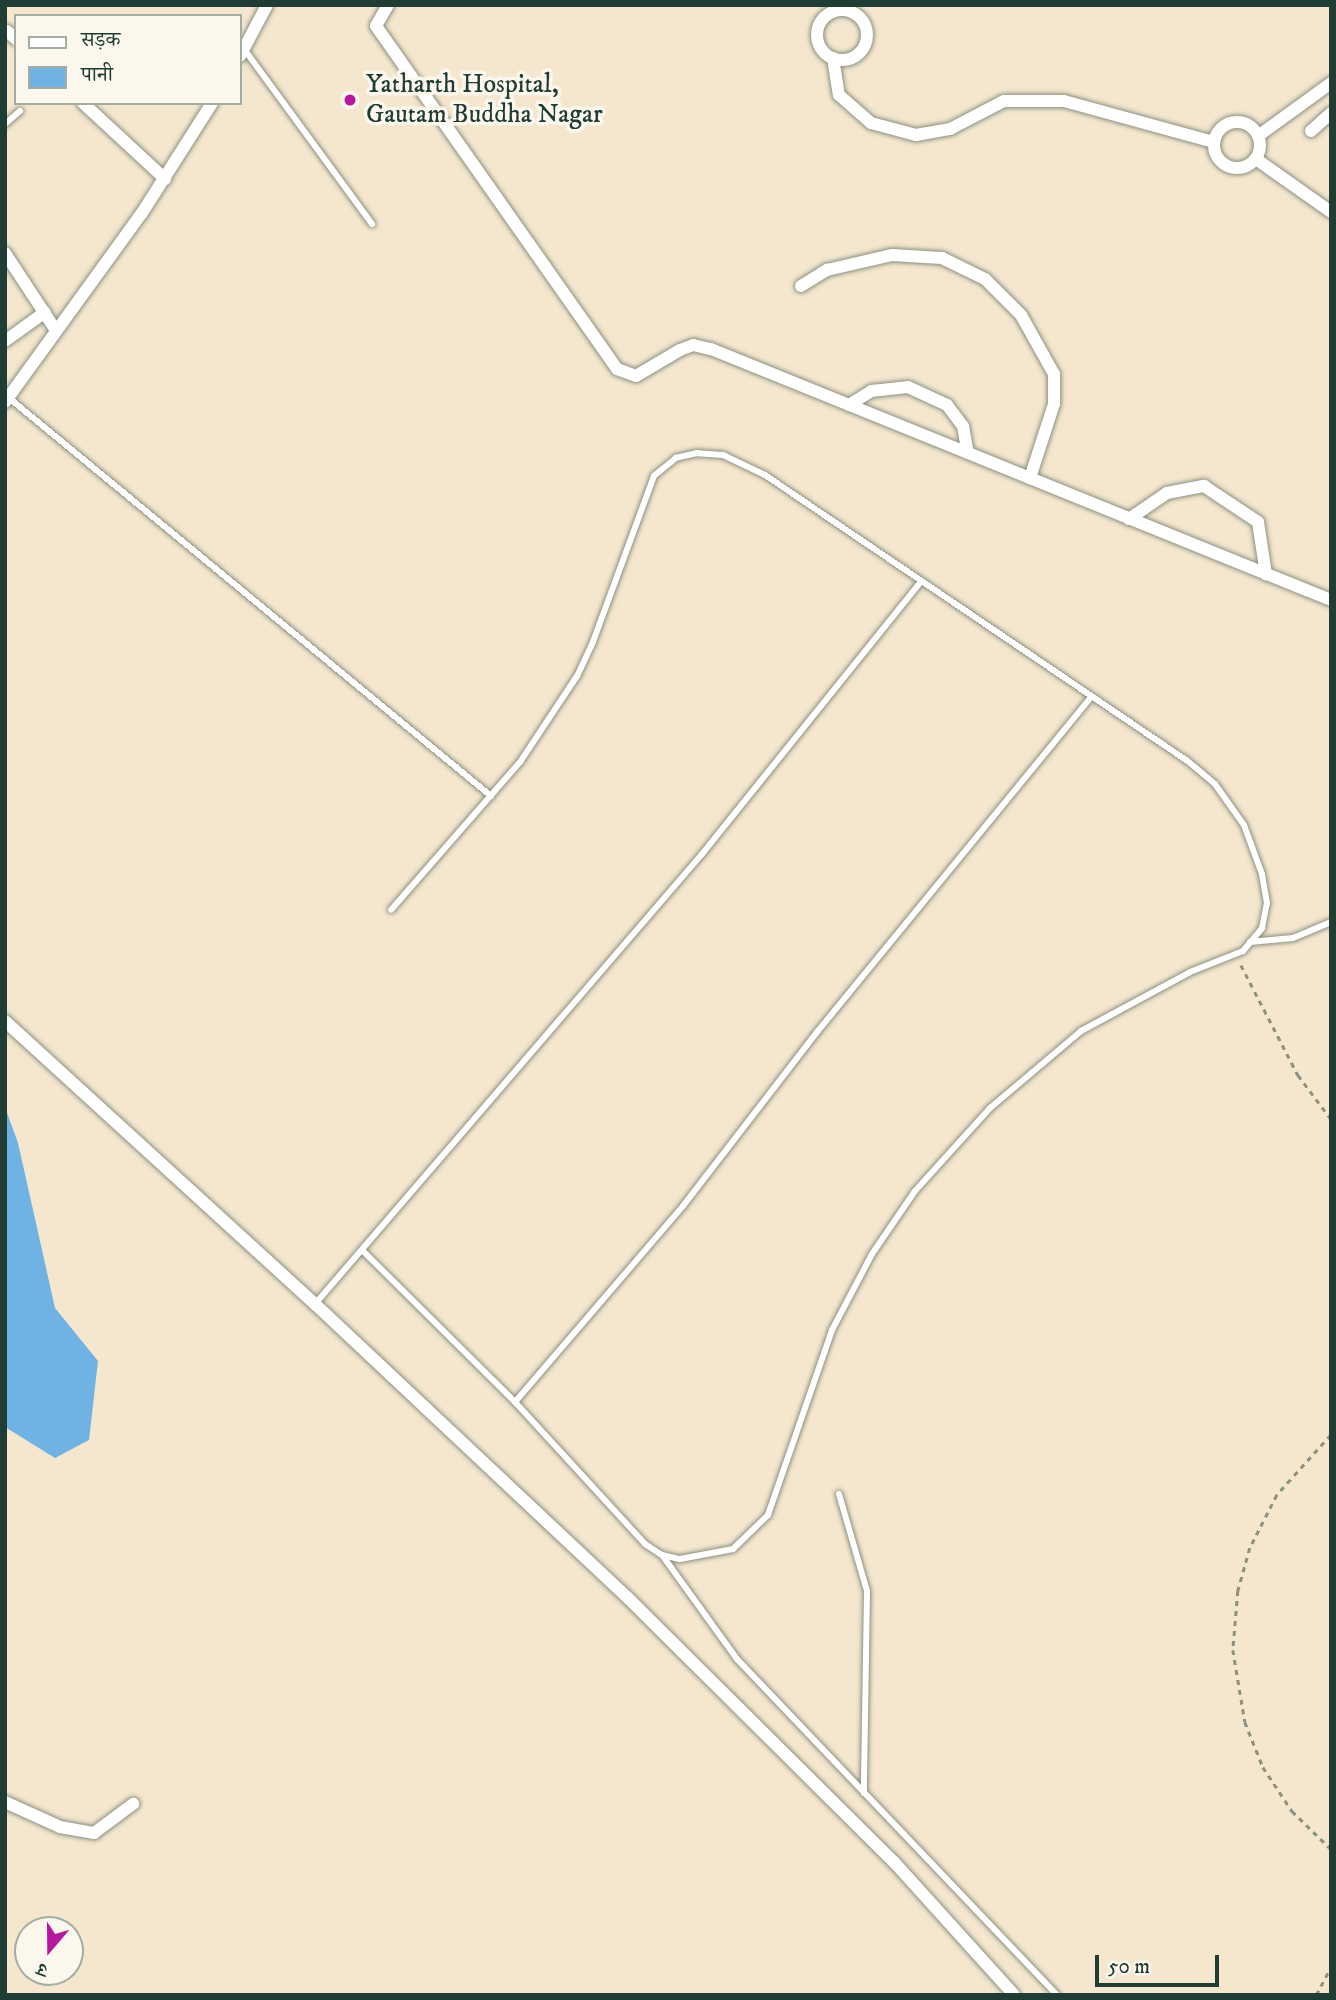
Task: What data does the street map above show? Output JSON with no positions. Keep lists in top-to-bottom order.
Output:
{
  "places": ["Yatharth Hospital, Gautam Buddha Nagar"],
  "legend": ["सड़क", "पानी"],
  "scale_bar": "50 m",
  "north": "bottom"
}
